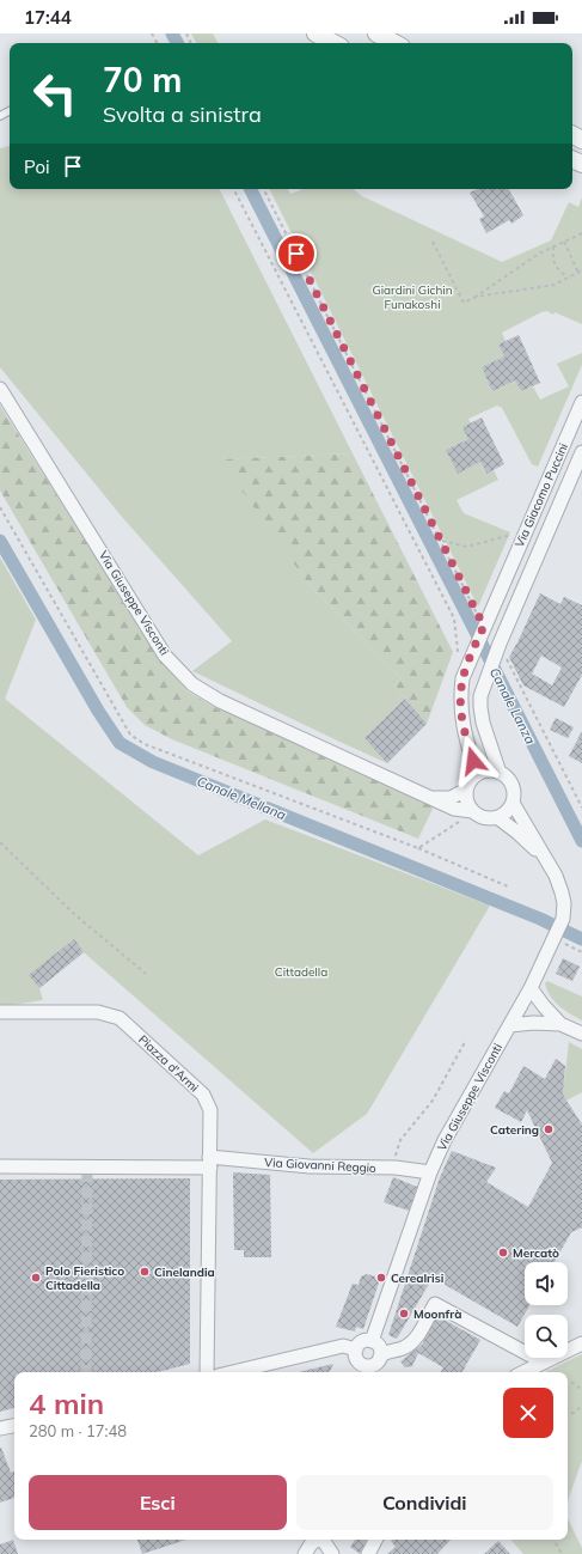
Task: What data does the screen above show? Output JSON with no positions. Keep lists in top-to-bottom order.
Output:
{
  "streets": {
    "street": [
      "Via Giacomo Puccini",
      "Via Giuseppe Visconti",
      "Piazza d'Armi",
      "Via Giovanni Reggio"
    ]
  },
  "crossings": [
    ["Via Giacomo Puccini", "Via Giuseppe Visconti"],
    ["Via Giuseppe Visconti", "Via Giovanni Reggio"],
    ["Piazza d'Armi", "Via Giovanni Reggio"]
  ],
  "water": ["Canale Lanza", "Canale Mellana"],
  "parks": ["Giardini Gichin Funakoshi", "Cittadella"],
  "places": [
    "Catering",
    "Mercatò",
    "Cinelandia",
    "Polo Fieristico Cittadella",
    "Cerealrisi",
    "Moonfrà"
  ],
  "page": {
    "status": "17:44",
    "turn": ["70 m", "Svolta a sinistra"],
    "then": "Poi",
    "heading": ["4 min", "280 m · 17:48"],
    "buttons": ["Esci", "Condividi"]
  }
}
